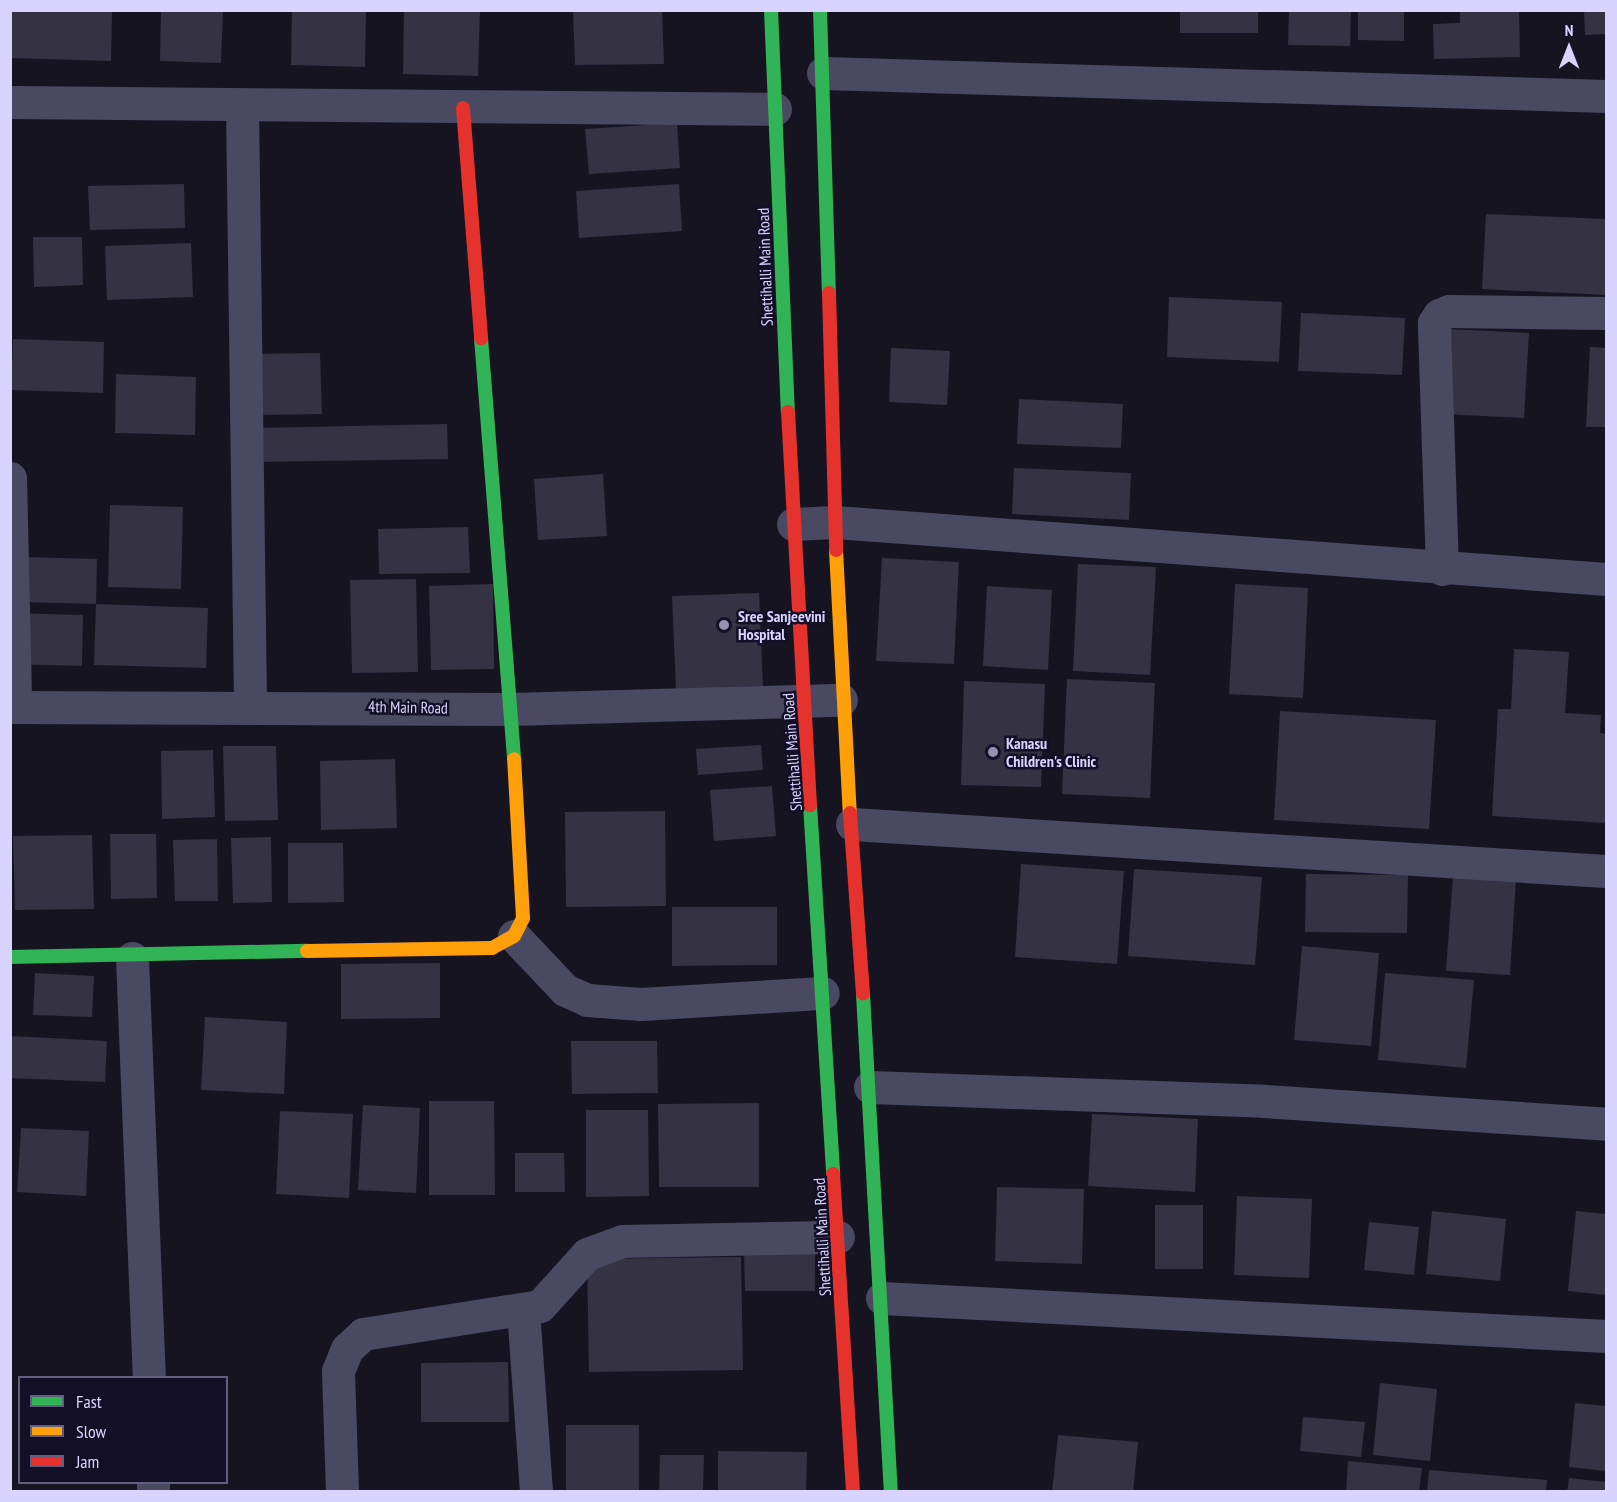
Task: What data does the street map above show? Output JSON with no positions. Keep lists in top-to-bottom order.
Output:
{
  "streets": {
    "main road": ["Shettihalli Main Road"],
    "street": ["4th Main Road"]
  },
  "crossings": [
    ["Shettihalli Main Road", "4th Main Road"]
  ],
  "places": ["Sree Sanjeevini Hospital", "Kanasu Children's Clinic"],
  "legend": ["Fast", "Slow", "Jam"],
  "north": "top"
}
